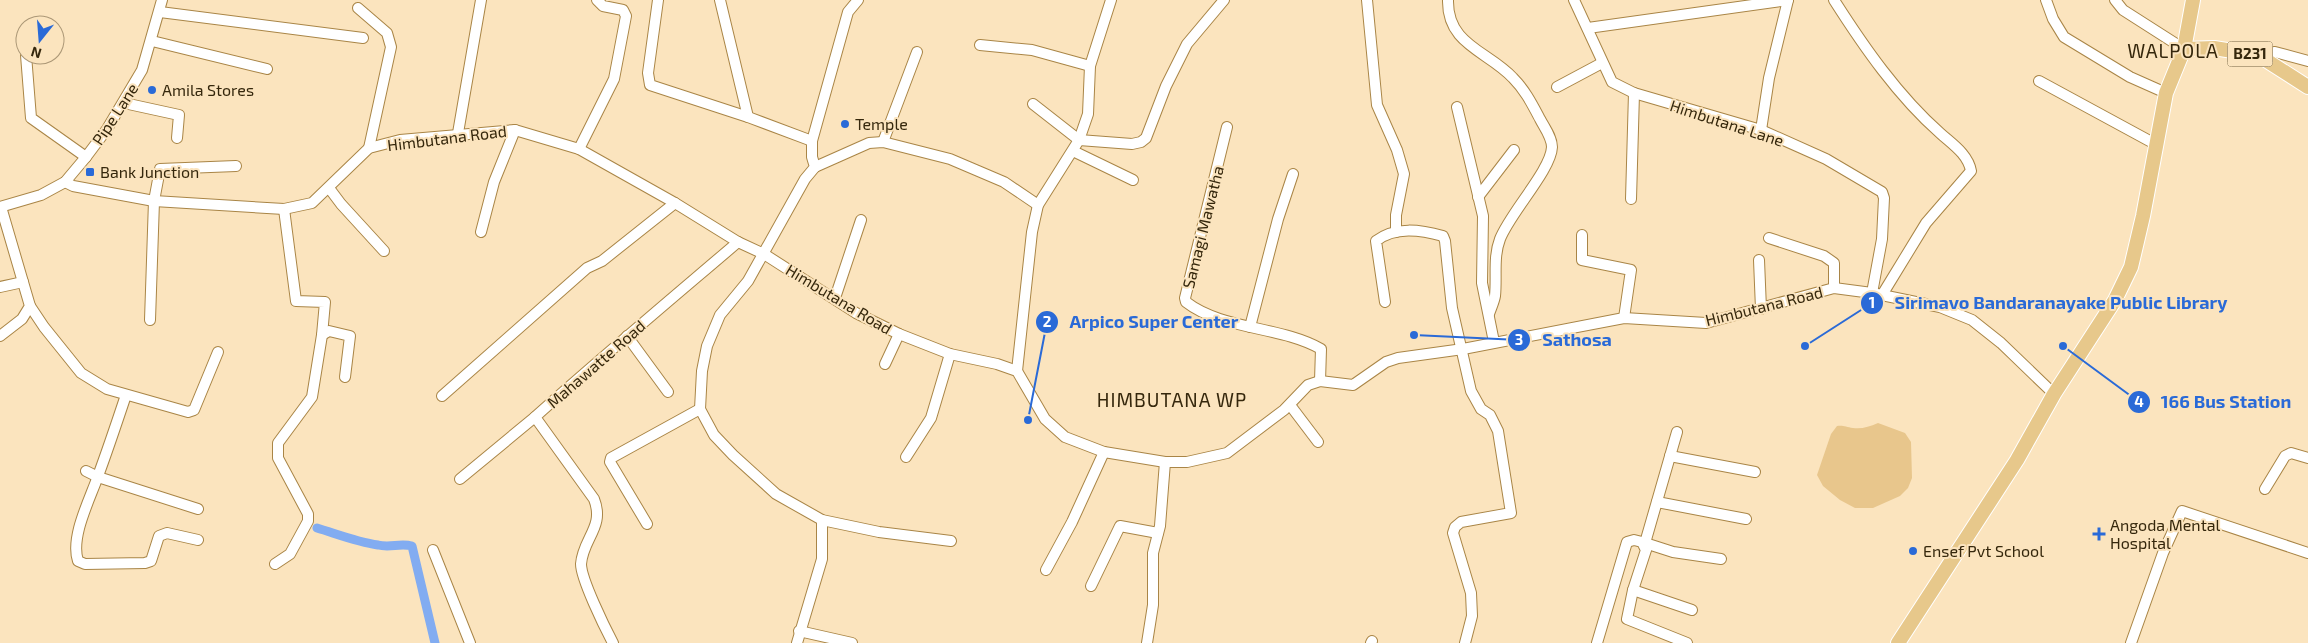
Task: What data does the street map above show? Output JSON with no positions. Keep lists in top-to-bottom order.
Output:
{
  "streets": {
    "main road": ["B231"],
    "street": [
      "Pipe Lane",
      "Himbutana Lane",
      "Himbutana Road",
      "Samagi Mawatha",
      "Mahawatte Road"
    ]
  },
  "crossings": [
    ["Pipe Lane", "Himbutana Road"],
    ["Himbutana Lane", "Himbutana Road"],
    ["Himbutana Road", "Samagi Mawatha"],
    ["Himbutana Road", "Mahawatte Road"]
  ],
  "districts": ["WALPOLA", "HIMBUTANA WP"],
  "places": {
    "other": [
      "Amila Stores",
      "Temple",
      "Sathosa",
      "Sirimavo Bandaranayake Public Library",
      "166 Bus Station",
      "Arpico Super Center",
      "Ensef Pvt School"
    ],
    "transit": ["Bank Junction"],
    "health": ["Angoda Mental Hospital"]
  },
  "north": "bottom"
}
